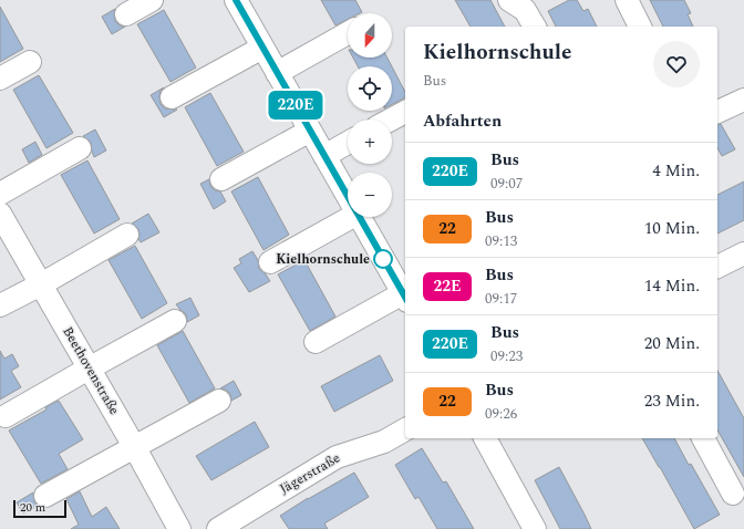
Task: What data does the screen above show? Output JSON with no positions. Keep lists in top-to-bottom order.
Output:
{
  "streets": {
    "street": ["Beethovenstraße", "Jägerstraße"]
  },
  "places": ["Kielhornschule"],
  "lines": ["bus line 220E"],
  "scale_bar": "20 m",
  "north": "bottom",
  "page": {
    "on_map": "220E",
    "map_buttons": ["+", "−"],
    "heading": [
      ["Kielhornschule", "Bus"],
      "Abfahrten"
    ],
    "list": [
      {
        "mark": "220E",
        "name": "Bus",
        "note": "09:07",
        "value": "4 Min."
      },
      {
        "mark": "22",
        "name": "Bus",
        "note": "09:13",
        "value": "10 Min."
      },
      {
        "mark": "22E",
        "name": "Bus",
        "note": "09:17",
        "value": "14 Min."
      },
      {
        "mark": "220E",
        "name": "Bus",
        "note": "09:23",
        "value": "20 Min."
      },
      {
        "mark": "22",
        "name": "Bus",
        "note": "09:26",
        "value": "23 Min."
      }
    ],
    "scale": "20 m"
  }
}
